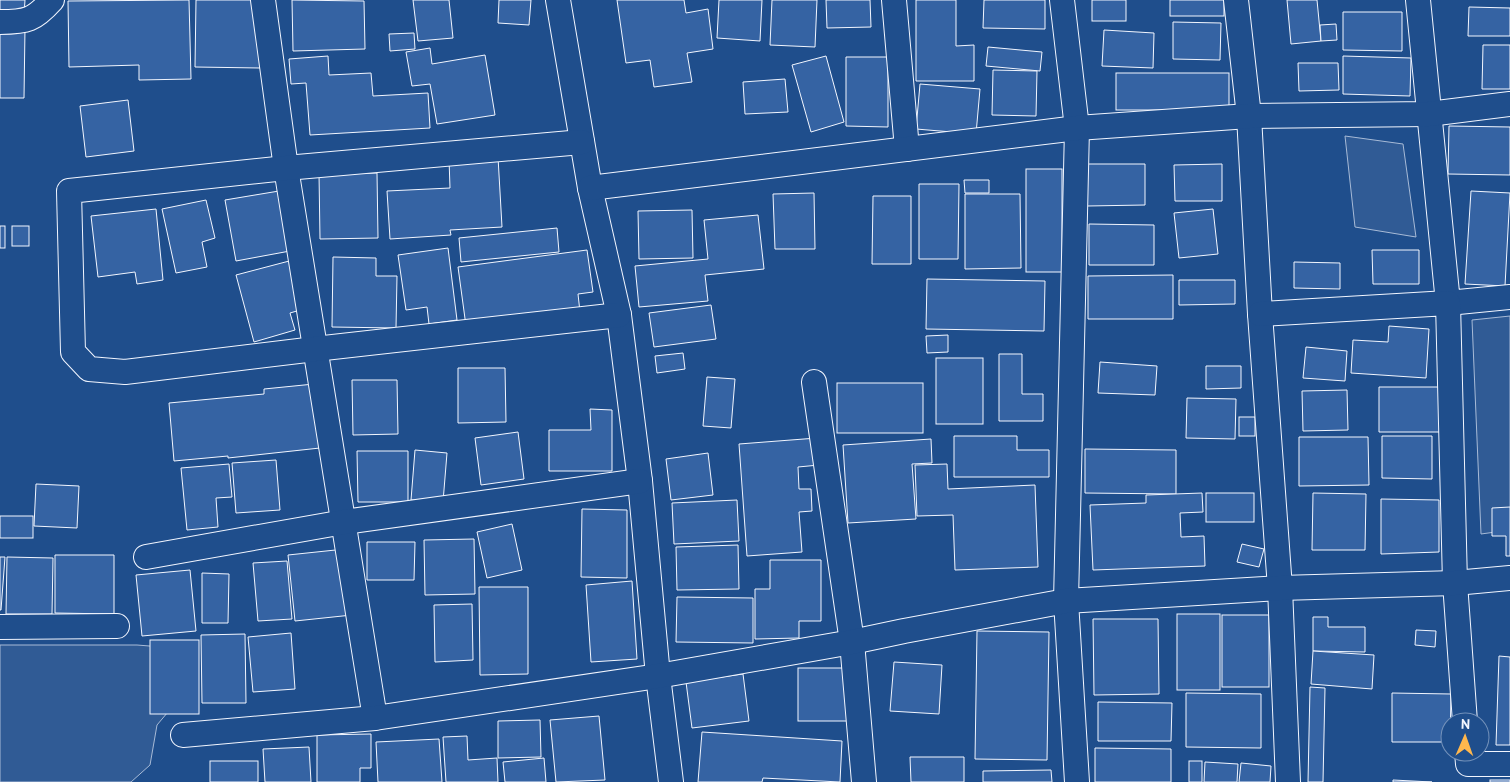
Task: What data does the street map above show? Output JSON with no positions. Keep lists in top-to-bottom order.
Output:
{
  "north": "top"
}
